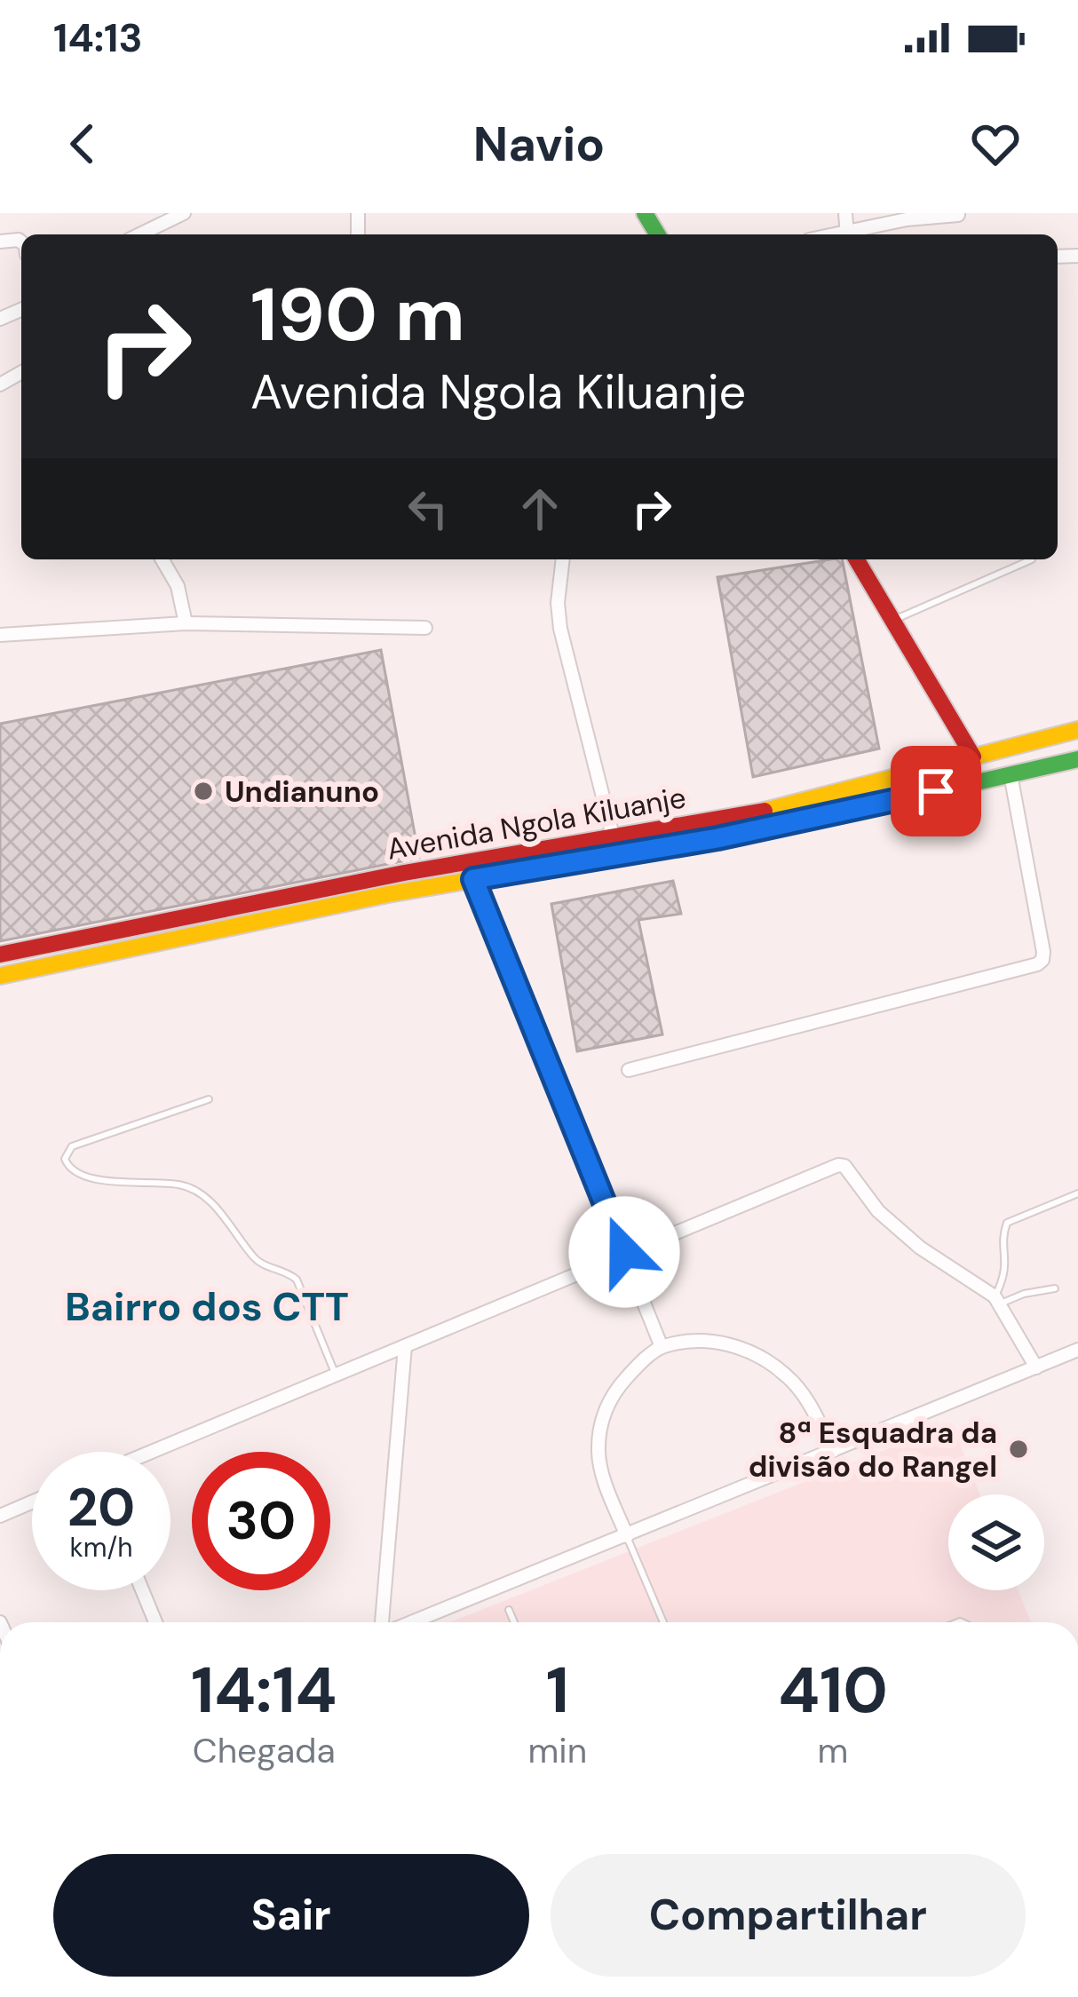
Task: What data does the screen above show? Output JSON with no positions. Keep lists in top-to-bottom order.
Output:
{
  "streets": {
    "main road": ["Avenida Ngola Kiluanje"]
  },
  "districts": ["Bairro dos CTT"],
  "places": ["Undianuno", "8ª Esquadra da divisão do Rangel"],
  "page": {
    "status": "14:13",
    "header": "Navio",
    "turn": ["190 m", "Avenida Ngola Kiluanje"],
    "speed": "20 km/h",
    "limit": "30",
    "eta": [
      "14:14",
      "Chegada",
      "1",
      "min",
      "410",
      "m"
    ],
    "buttons": ["Sair", "Compartilhar"]
  }
}
